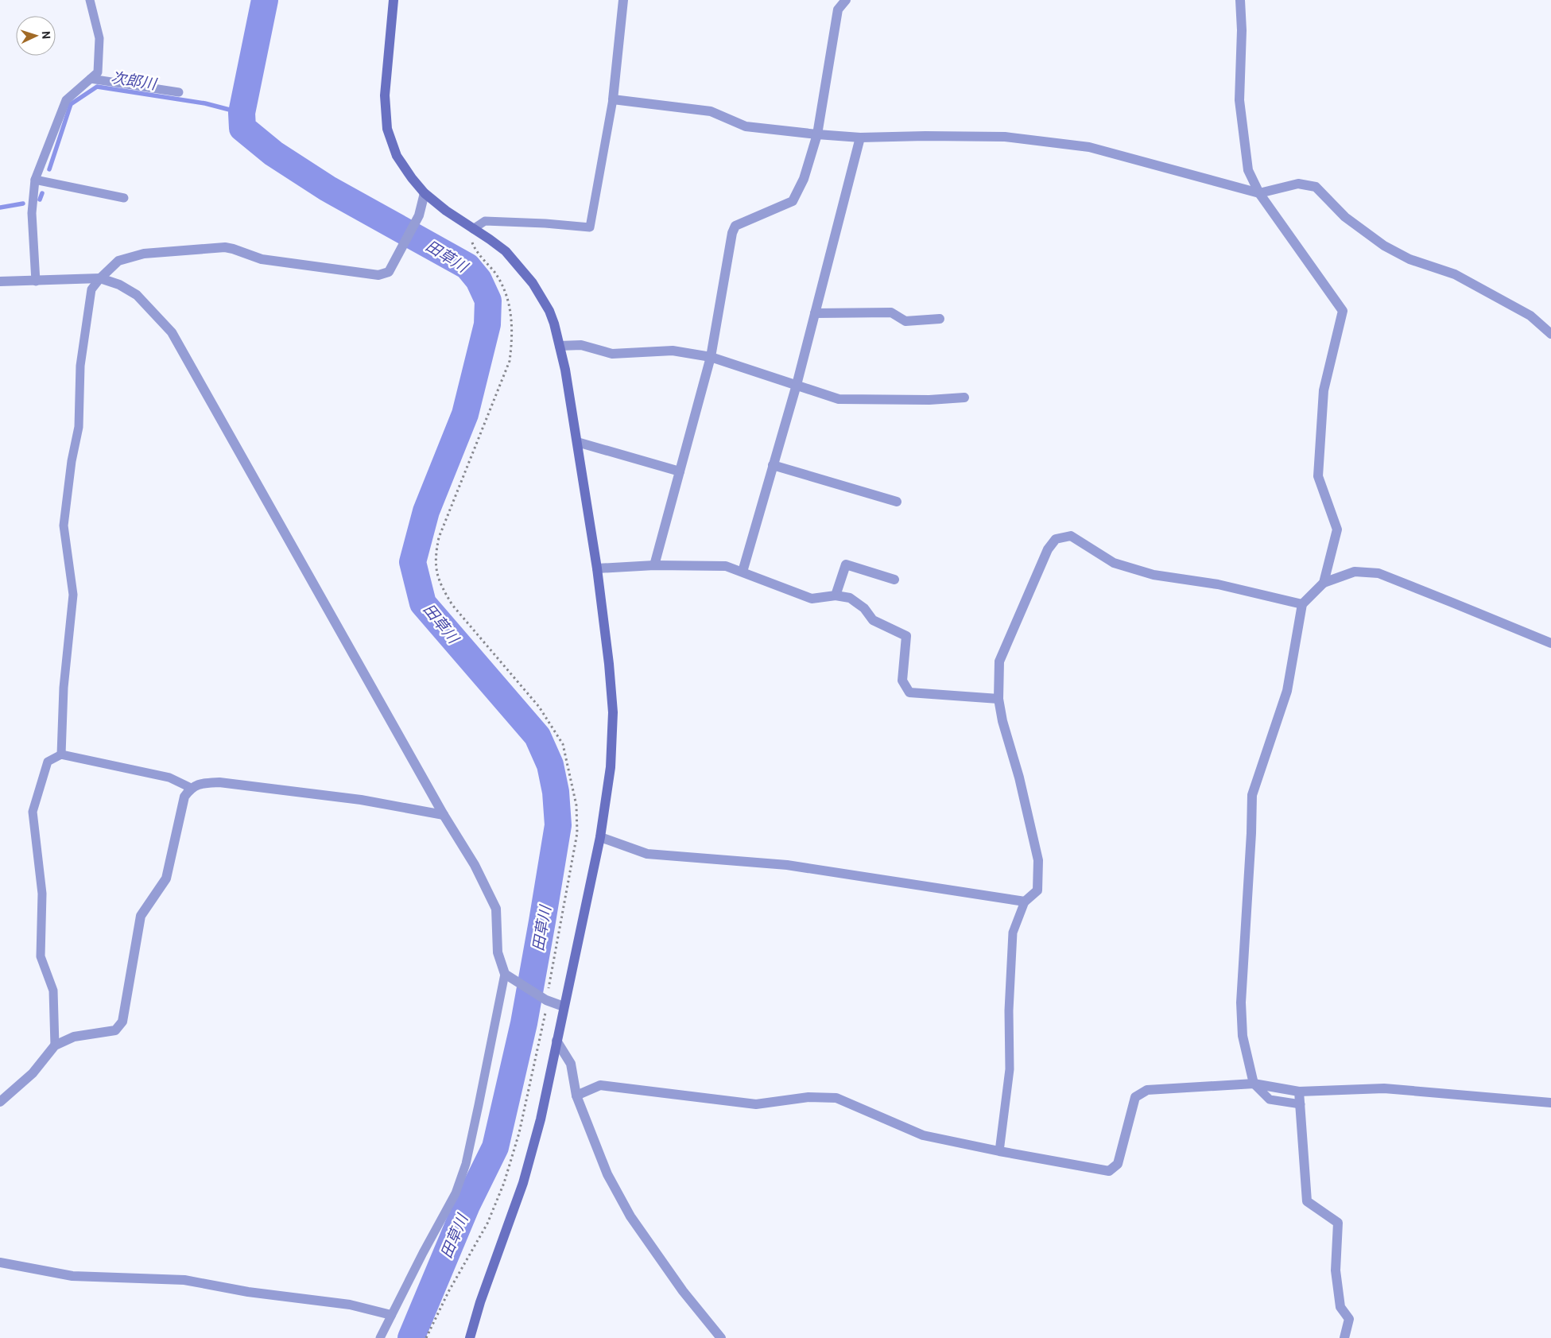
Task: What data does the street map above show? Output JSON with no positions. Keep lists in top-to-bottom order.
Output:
{
  "water": ["次郎川", "田草川"],
  "north": "right"
}
